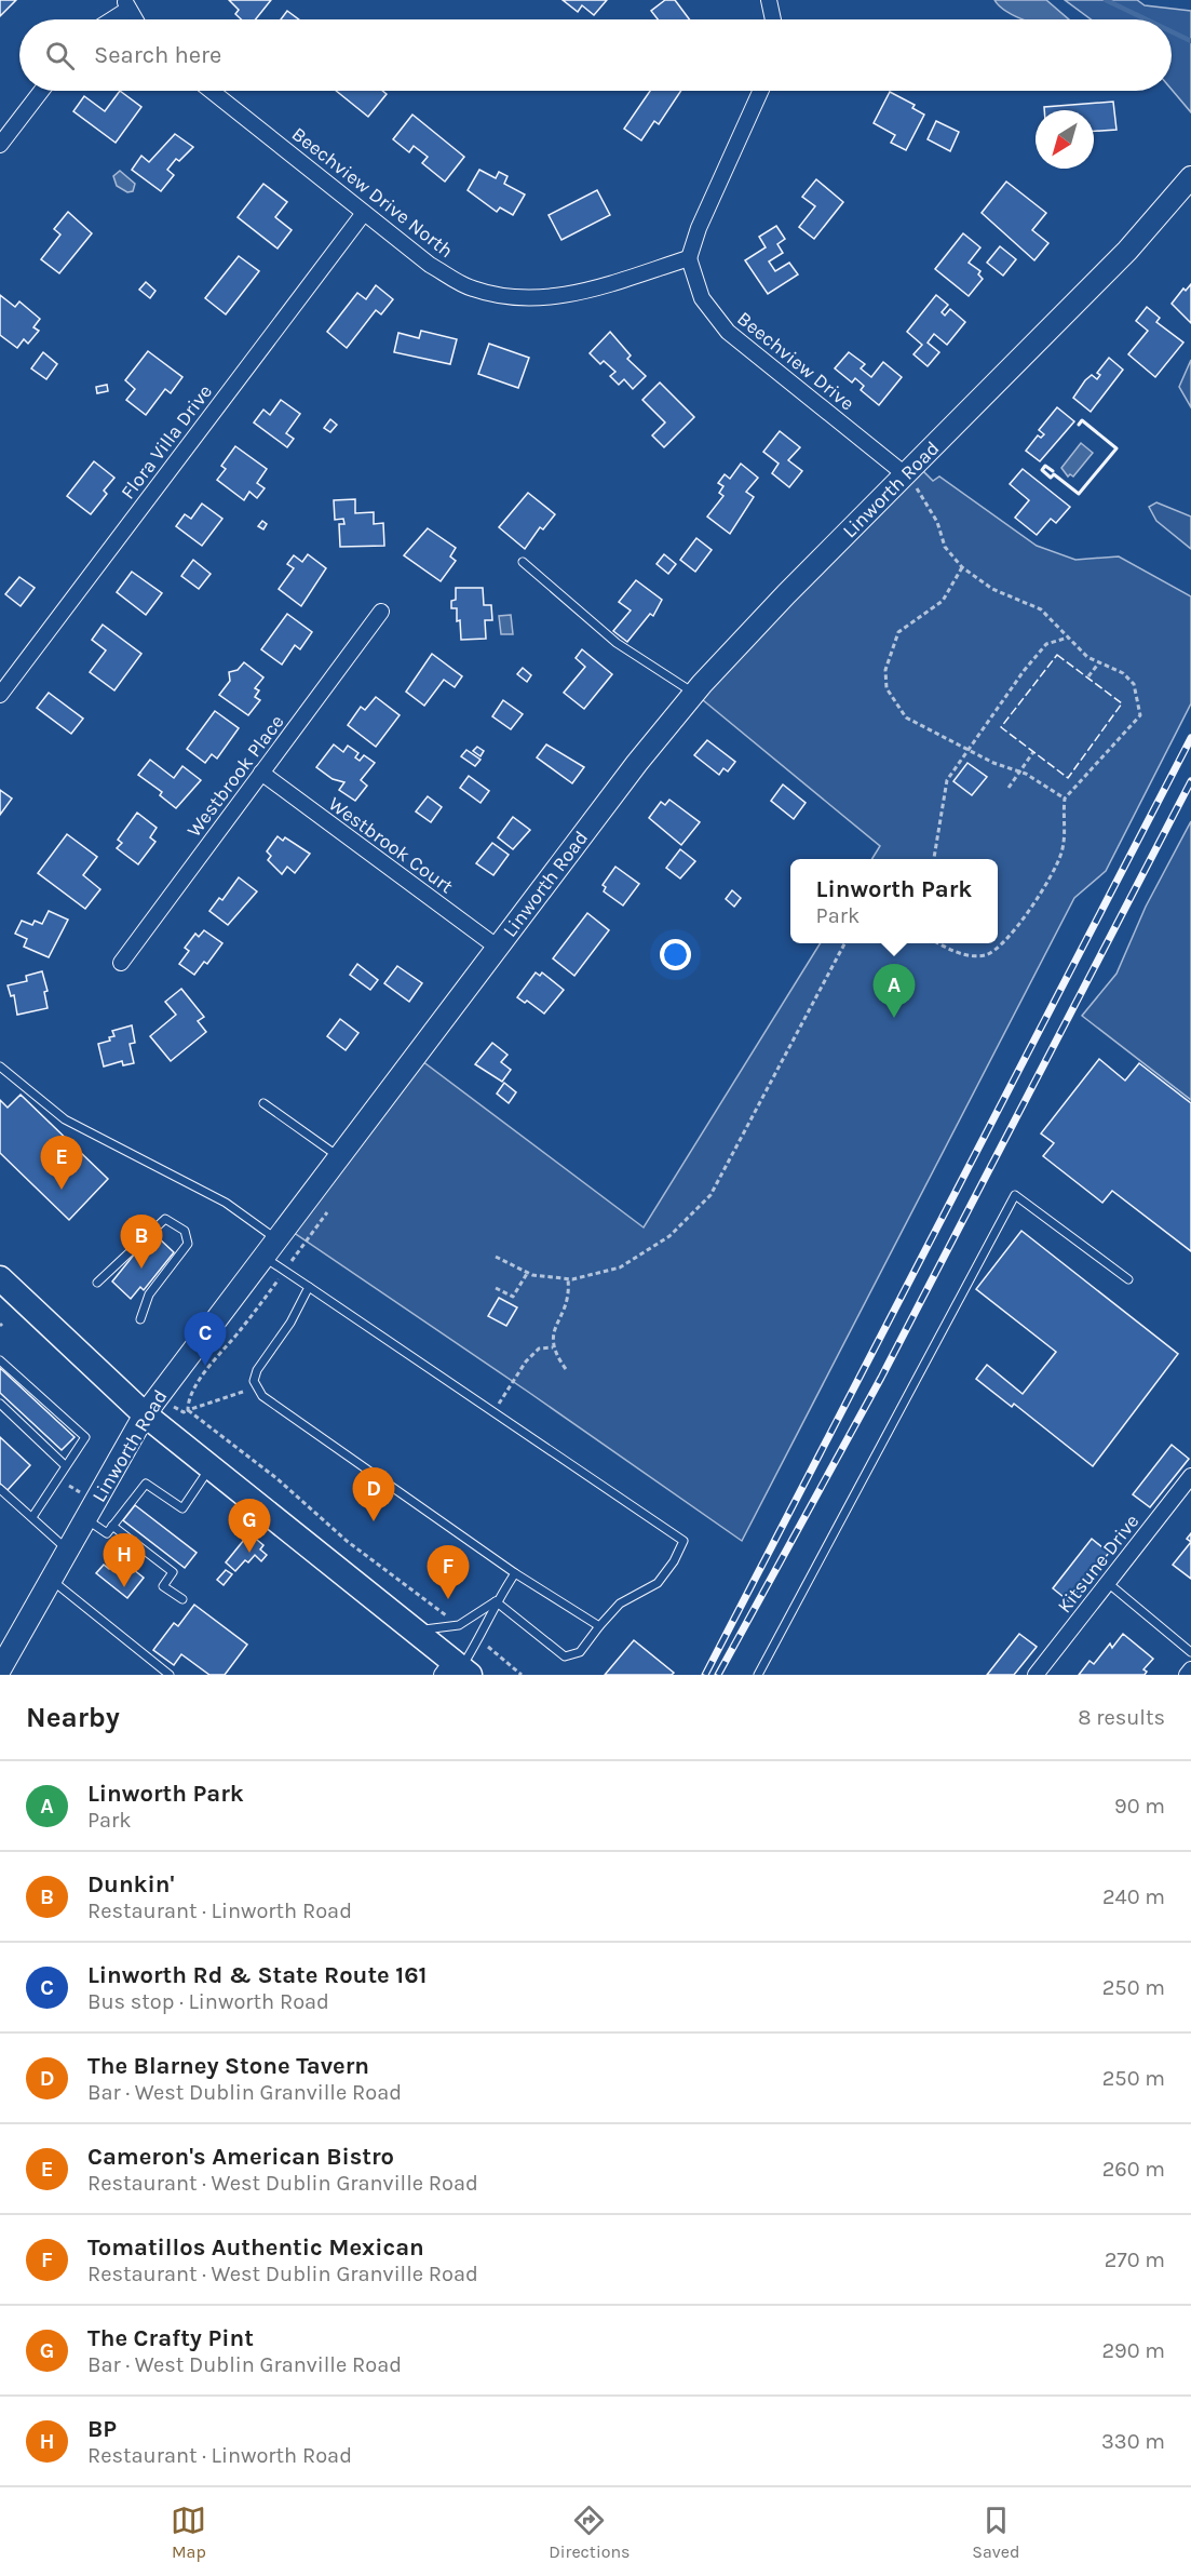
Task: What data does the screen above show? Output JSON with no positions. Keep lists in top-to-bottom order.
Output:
{
  "streets": {
    "main road": ["Linworth Road"],
    "street": [
      "Beechview Drive North",
      "Beechview Drive",
      "Flora Villa Drive",
      "Westbrook Place",
      "Westbrook Court",
      "Kitsune Drive"
    ]
  },
  "crossings": [
    ["Beechview Drive North", "Beechview Drive"],
    ["Beechview Drive North", "Flora Villa Drive"],
    ["Beechview Drive", "Linworth Road"],
    ["Linworth Road", "Westbrook Court"],
    ["Westbrook Place", "Westbrook Court"]
  ],
  "north": "bottom left",
  "page": {
    "search": "Search here",
    "popup": ["Linworth Park", "Park"],
    "pins": [
      "A",
      "E",
      "B",
      "C",
      "D",
      "G",
      "H",
      "F"
    ],
    "heading": ["Nearby", "8 results"],
    "list": [
      {
        "mark": "A",
        "name": "Linworth Park",
        "note": "Park",
        "value": "90 m"
      },
      {
        "mark": "B",
        "name": "Dunkin'",
        "note": "Restaurant · Linworth Road",
        "value": "240 m"
      },
      {
        "mark": "C",
        "name": "Linworth Rd & State Route 161",
        "note": "Bus stop · Linworth Road",
        "value": "250 m"
      },
      {
        "mark": "D",
        "name": "The Blarney Stone Tavern",
        "note": "Bar · West Dublin Granville Road",
        "value": "250 m"
      },
      {
        "mark": "E",
        "name": "Cameron's American Bistro",
        "note": "Restaurant · West Dublin Granville Road",
        "value": "260 m"
      },
      {
        "mark": "F",
        "name": "Tomatillos Authentic Mexican",
        "note": "Restaurant · West Dublin Granville Road",
        "value": "270 m"
      },
      {
        "mark": "G",
        "name": "The Crafty Pint",
        "note": "Bar · West Dublin Granville Road",
        "value": "290 m"
      },
      {
        "mark": "H",
        "name": "BP",
        "note": "Restaurant · Linworth Road",
        "value": "330 m"
      }
    ],
    "nav": ["Map", "Directions", "Saved"]
  }
}
